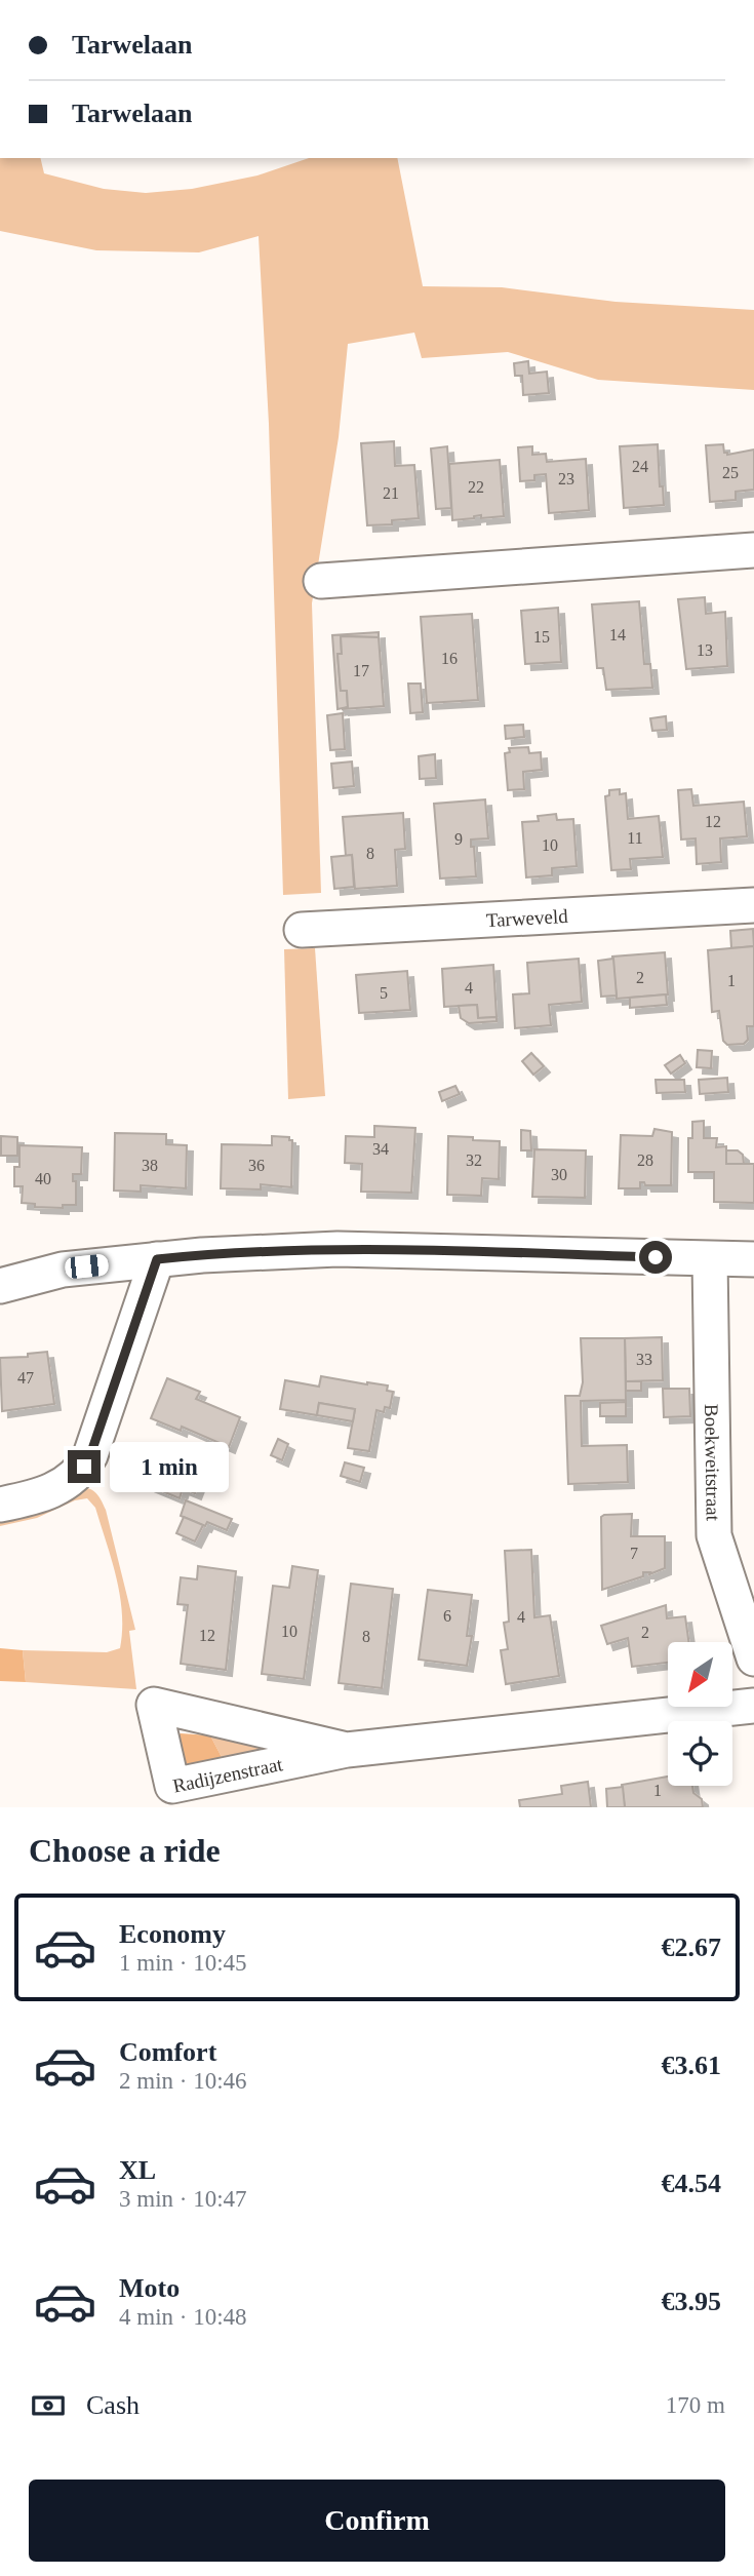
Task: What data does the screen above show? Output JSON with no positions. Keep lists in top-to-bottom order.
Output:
{
  "streets": {
    "street": ["Tarweveld", "Boekweitstraat", "Radijzenstraat"]
  },
  "house_numbers": [
    "24",
    "25",
    "23",
    "22",
    "21",
    "14",
    "15",
    "13",
    "16",
    "17",
    "12",
    "11",
    "9",
    "10",
    "8",
    "2",
    "1",
    "4",
    "5",
    "34",
    "32",
    "28",
    "38",
    "36",
    "30",
    "40",
    "33",
    "47",
    "7",
    "6",
    "4",
    "10",
    "2",
    "12",
    "8",
    "1"
  ],
  "north": "bottom left",
  "page": {
    "banner": ["Tarwelaan", "Tarwelaan"],
    "bubble": "1 min",
    "heading": "Choose a ride",
    "list": [
      {
        "name": "Economy",
        "note": "1 min · 10:45",
        "value": "€2.67"
      },
      {
        "name": "Comfort",
        "note": "2 min · 10:46",
        "value": "€3.61"
      },
      {
        "name": "XL",
        "note": "3 min · 10:47",
        "value": "€4.54"
      },
      {
        "name": "Moto",
        "note": "4 min · 10:48",
        "value": "€3.95"
      }
    ],
    "pay": ["Cash", "170 m"],
    "buttons": "Confirm"
  }
}
